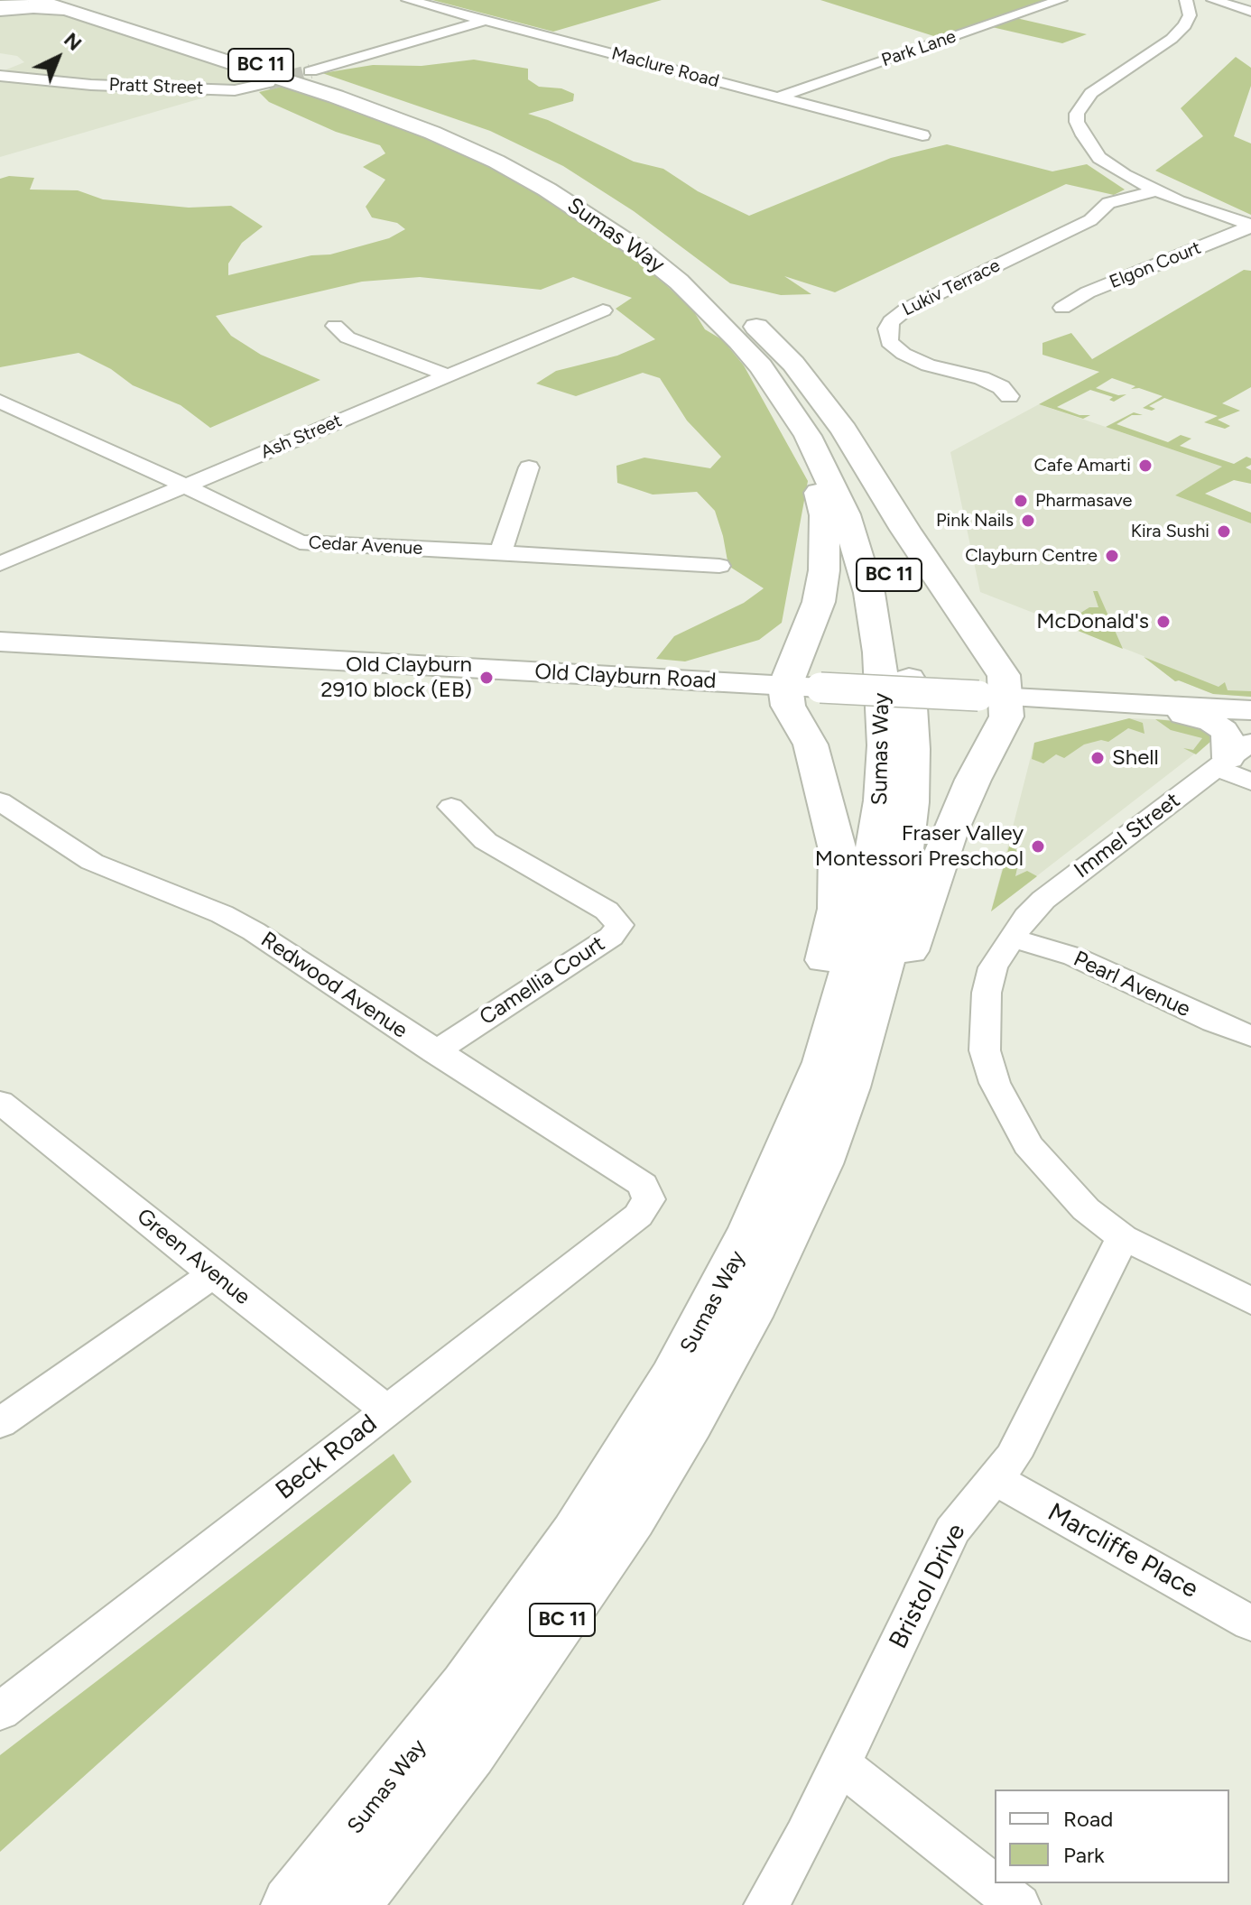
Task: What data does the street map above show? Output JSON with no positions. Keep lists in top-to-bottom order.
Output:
{
  "streets": {
    "highway": ["BC 11", "Sumas Way"],
    "main road": ["Old Clayburn Road"],
    "street": [
      "Park Lane",
      "Maclure Road",
      "Pratt Street",
      "Elgon Court",
      "Lukiv Terrace",
      "Ash Street",
      "Cedar Avenue",
      "Immel Street",
      "Camellia Court",
      "Pearl Avenue",
      "Redwood Avenue",
      "Green Avenue",
      "Beck Road",
      "Marcliffe Place",
      "Bristol Drive"
    ]
  },
  "crossings": [
    ["Park Lane", "Maclure Road"],
    ["Ash Street", "Cedar Avenue"],
    ["Immel Street", "Pearl Avenue"],
    ["Immel Street", "Bristol Drive"],
    ["Camellia Court", "Redwood Avenue"],
    ["Redwood Avenue", "Beck Road"],
    ["Green Avenue", "Beck Road"],
    ["Marcliffe Place", "Bristol Drive"]
  ],
  "places": [
    "Cafe Amarti",
    "Pharmasave",
    "Pink Nails",
    "Kira Sushi",
    "Clayburn Centre",
    "McDonald's",
    "Old Clayburn 2910 block (EB)",
    "Shell",
    "Fraser Valley Montessori Preschool"
  ],
  "legend": ["Road", "Park"],
  "north": "top right"
}
